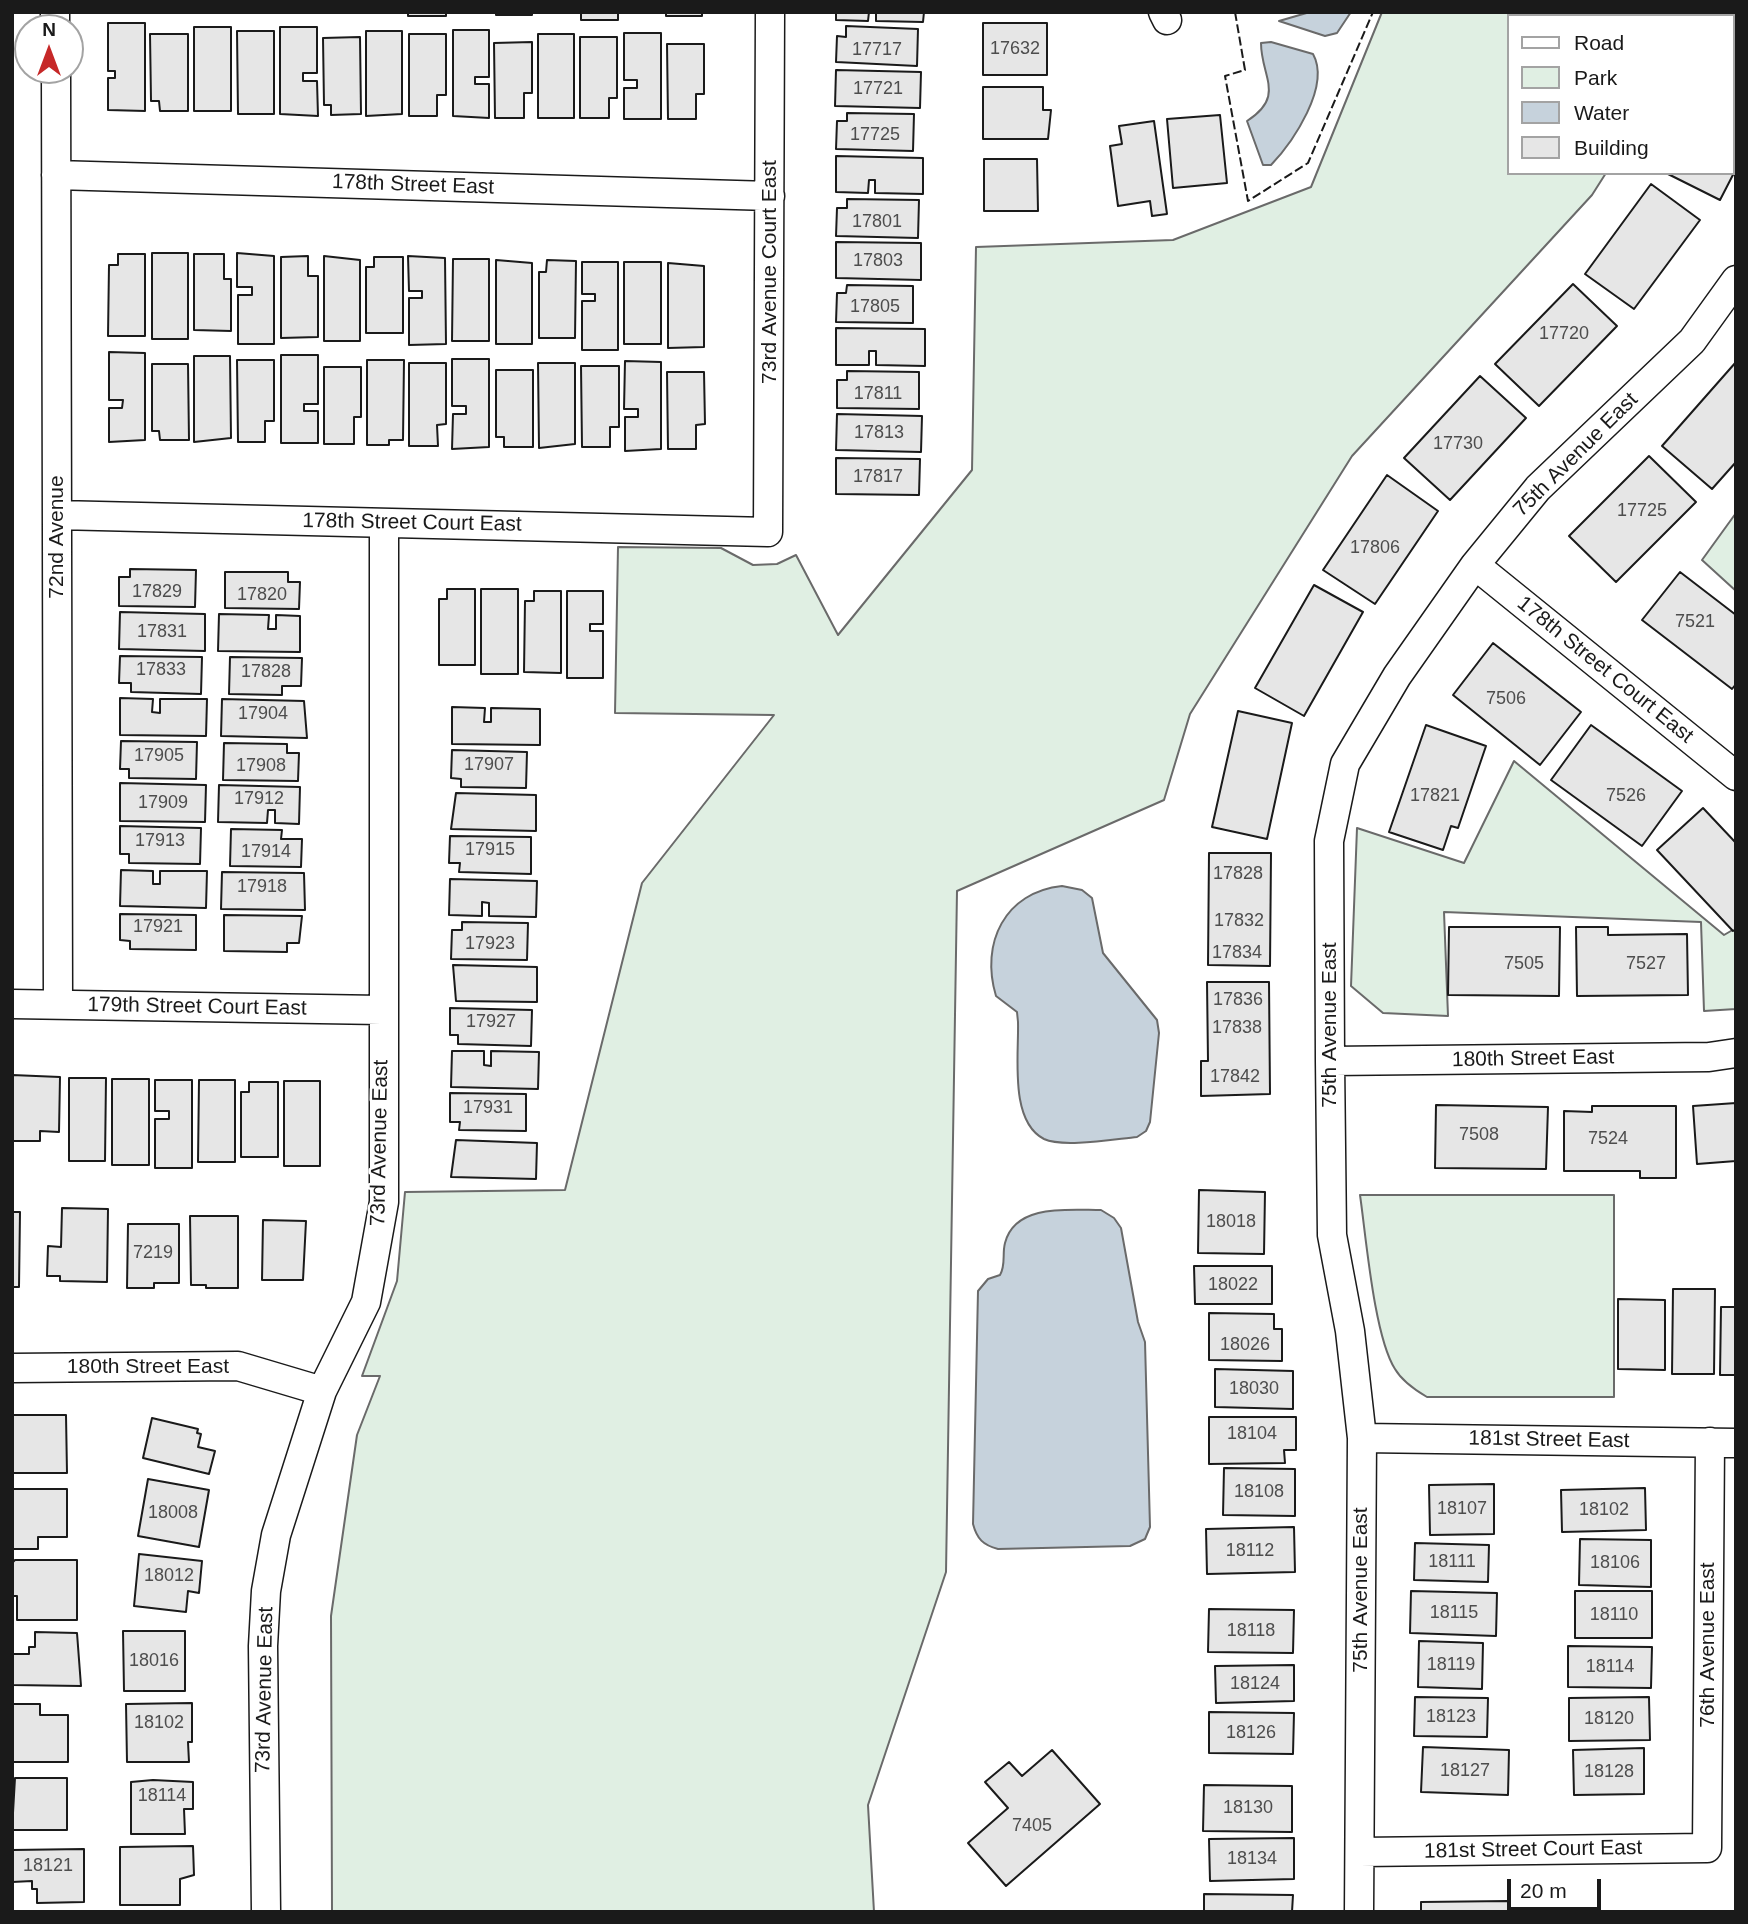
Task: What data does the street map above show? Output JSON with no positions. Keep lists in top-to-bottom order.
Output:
{
  "streets": {
    "street": [
      "178th Street East",
      "73rd Avenue Court East",
      "75th Avenue East",
      "178th Street Court East",
      "72nd Avenue",
      "179th Street Court East",
      "180th Street East",
      "73rd Avenue East",
      "181st Street East",
      "76th Avenue East",
      "181st Street Court East"
    ]
  },
  "crossings": [
    ["178th Street East", "73rd Avenue Court East"],
    ["178th Street East", "72nd Avenue"],
    ["73rd Avenue Court East", "178th Street Court East"],
    ["75th Avenue East", "178th Street Court East"],
    ["75th Avenue East", "180th Street East"],
    ["75th Avenue East", "181st Street East"],
    ["75th Avenue East", "181st Street Court East"],
    ["178th Street Court East", "72nd Avenue"],
    ["178th Street Court East", "73rd Avenue East"],
    ["72nd Avenue", "179th Street Court East"],
    ["179th Street Court East", "73rd Avenue East"],
    ["180th Street East", "73rd Avenue East"],
    ["181st Street East", "76th Avenue East"],
    ["76th Avenue East", "181st Street Court East"]
  ],
  "house_numbers": [
    "17632",
    "17717",
    "17721",
    "17725",
    "17801",
    "17803",
    "17805",
    "17720",
    "17811",
    "17813",
    "17730",
    "17817",
    "17725",
    "17806",
    "17829",
    "17820",
    "7521",
    "17831",
    "17833",
    "17828",
    "7506",
    "17904",
    "17905",
    "17907",
    "17908",
    "17821",
    "7526",
    "17912",
    "17909",
    "17913",
    "17915",
    "17914",
    "17828",
    "17918",
    "17832",
    "17921",
    "17923",
    "17834",
    "7505",
    "7527",
    "17836",
    "17927",
    "17838",
    "17842",
    "17931",
    "7508",
    "7524",
    "18018",
    "7219",
    "18022",
    "18026",
    "18030",
    "18104",
    "18108",
    "18107",
    "18102",
    "18008",
    "18112",
    "18111",
    "18106",
    "18012",
    "18115",
    "18110",
    "18118",
    "18016",
    "18119",
    "18114",
    "18124",
    "18123",
    "18120",
    "18102",
    "18126",
    "18127",
    "18128",
    "18114",
    "18130",
    "7405",
    "18134",
    "18121"
  ],
  "legend": [
    "Road",
    "Park",
    "Water",
    "Building"
  ],
  "scale_bar": "20 m",
  "north": "top"
}
